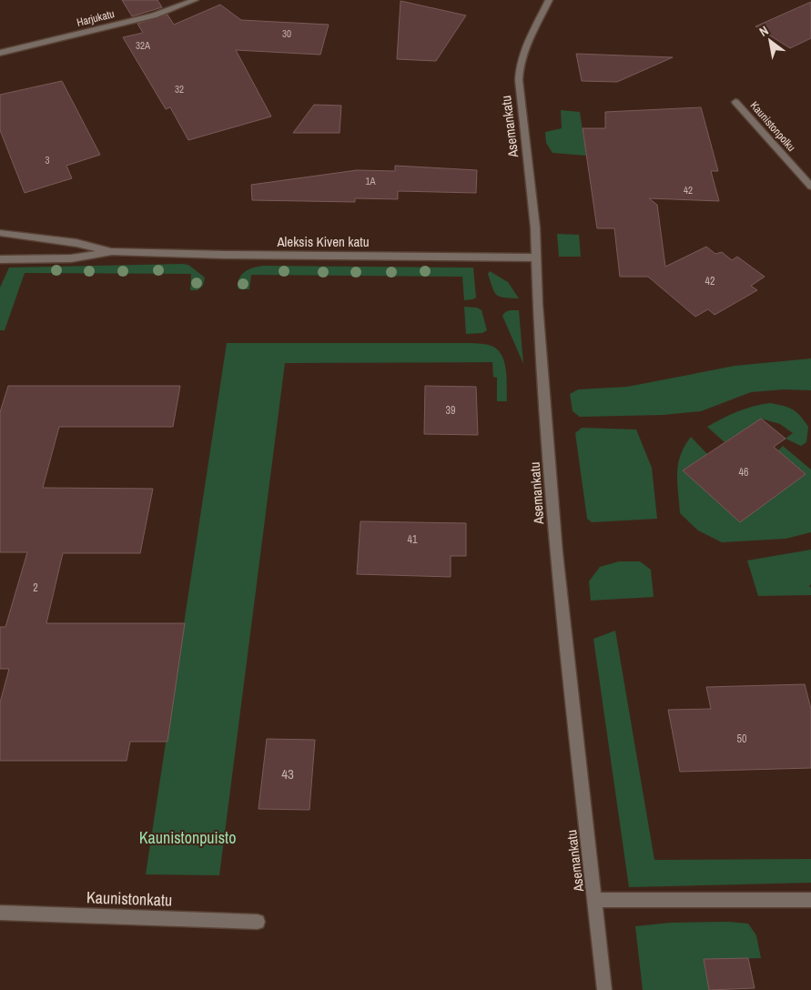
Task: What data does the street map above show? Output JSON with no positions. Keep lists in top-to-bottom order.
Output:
{
  "streets": {
    "street": [
      "Harjukatu",
      "Asemankatu",
      "Kaunistonpolku",
      "Aleksis Kiven katu",
      "Kaunistonkatu"
    ]
  },
  "crossings": [
    ["Asemankatu", "Aleksis Kiven katu"]
  ],
  "parks": ["Kaunistonpuisto"],
  "house_numbers": [
    "30",
    "32A",
    "32",
    "3",
    "1A",
    "42",
    "42",
    "39",
    "46",
    "41",
    "2",
    "50",
    "43"
  ],
  "north": "top left"
}
